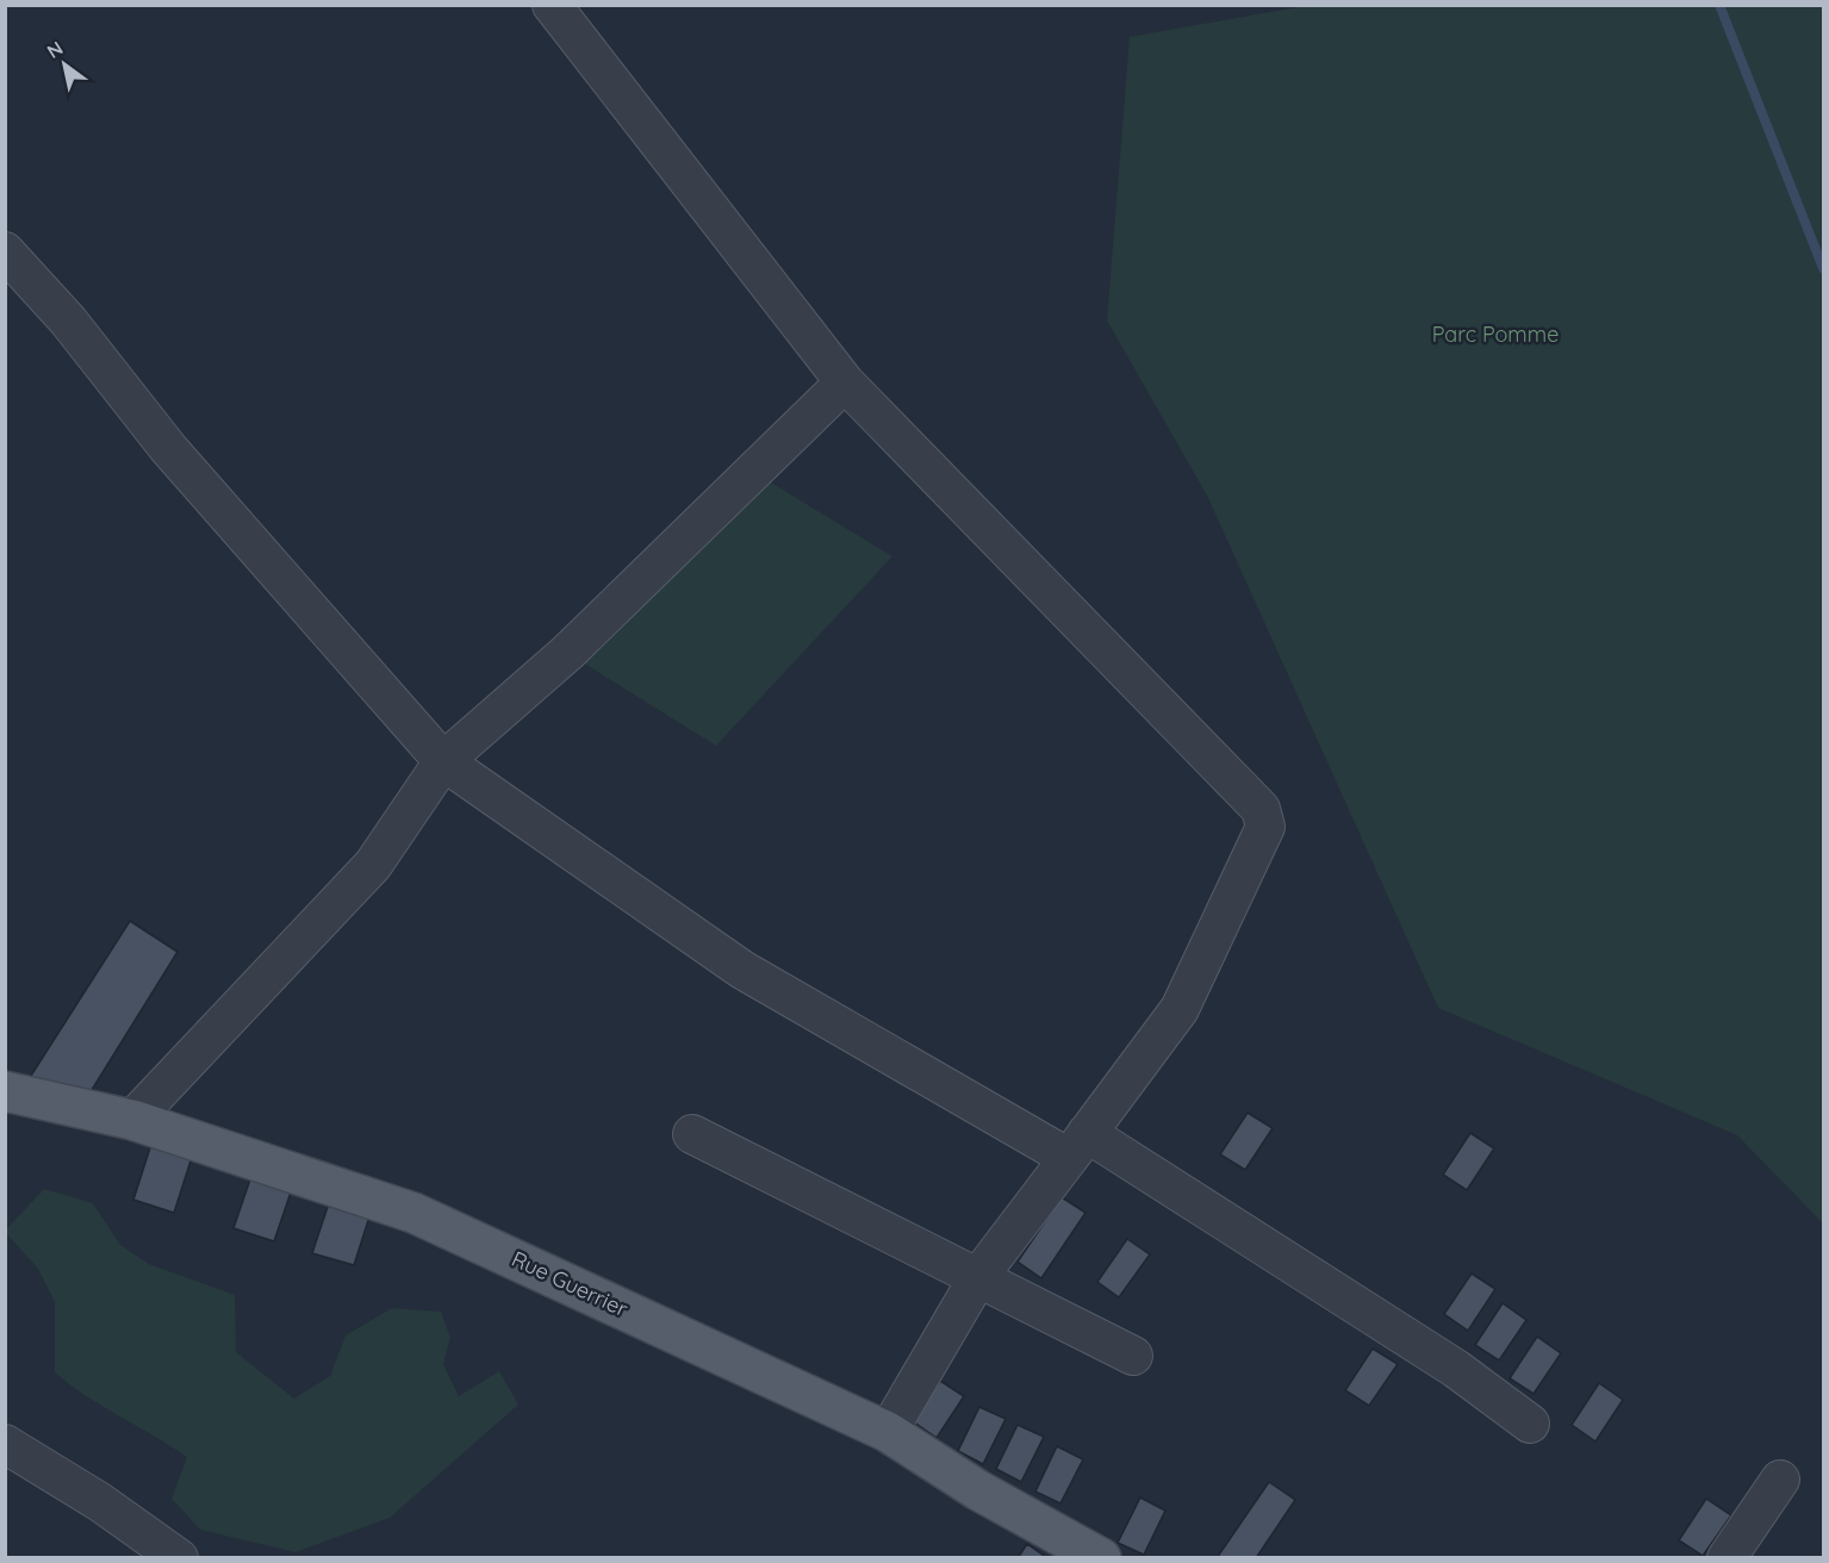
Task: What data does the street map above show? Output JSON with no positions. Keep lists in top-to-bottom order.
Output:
{
  "streets": {
    "main road": ["Rue Guerrier"]
  },
  "parks": ["Parc Pomme"],
  "north": "top left"
}
